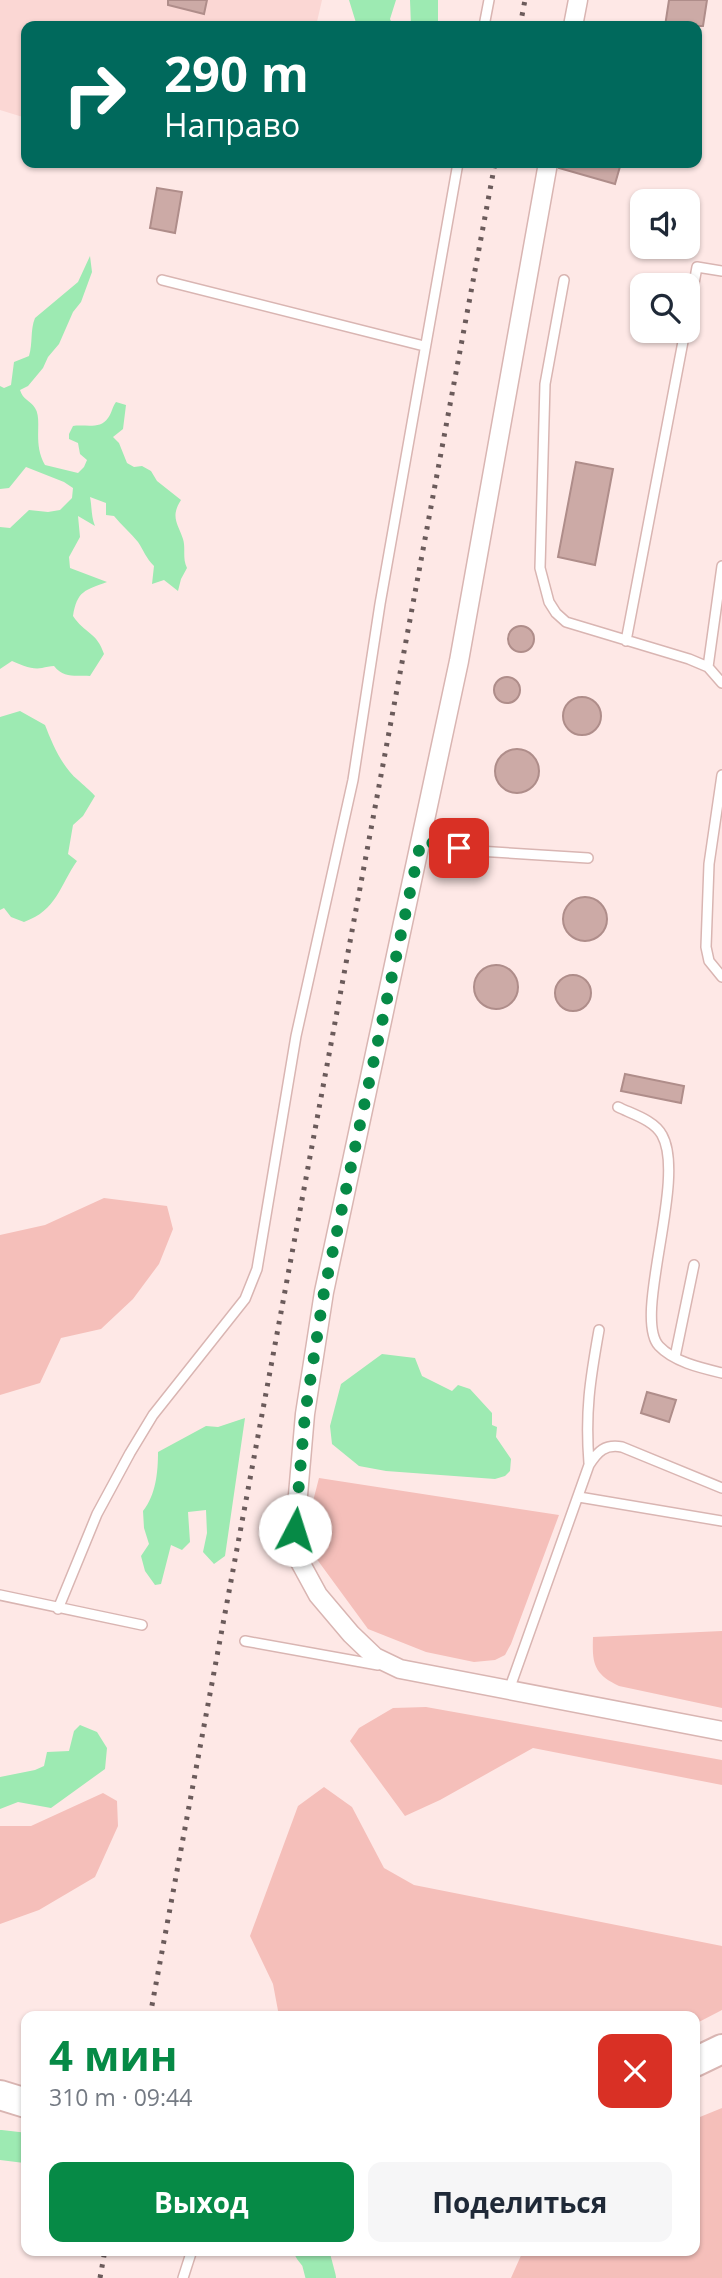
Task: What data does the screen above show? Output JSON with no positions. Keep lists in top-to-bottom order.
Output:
{
  "page": {
    "turn": ["290 m", "Направо"],
    "heading": ["4 мин", "310 m · 09:44"],
    "buttons": ["Выход", "Поделиться"]
  }
}
